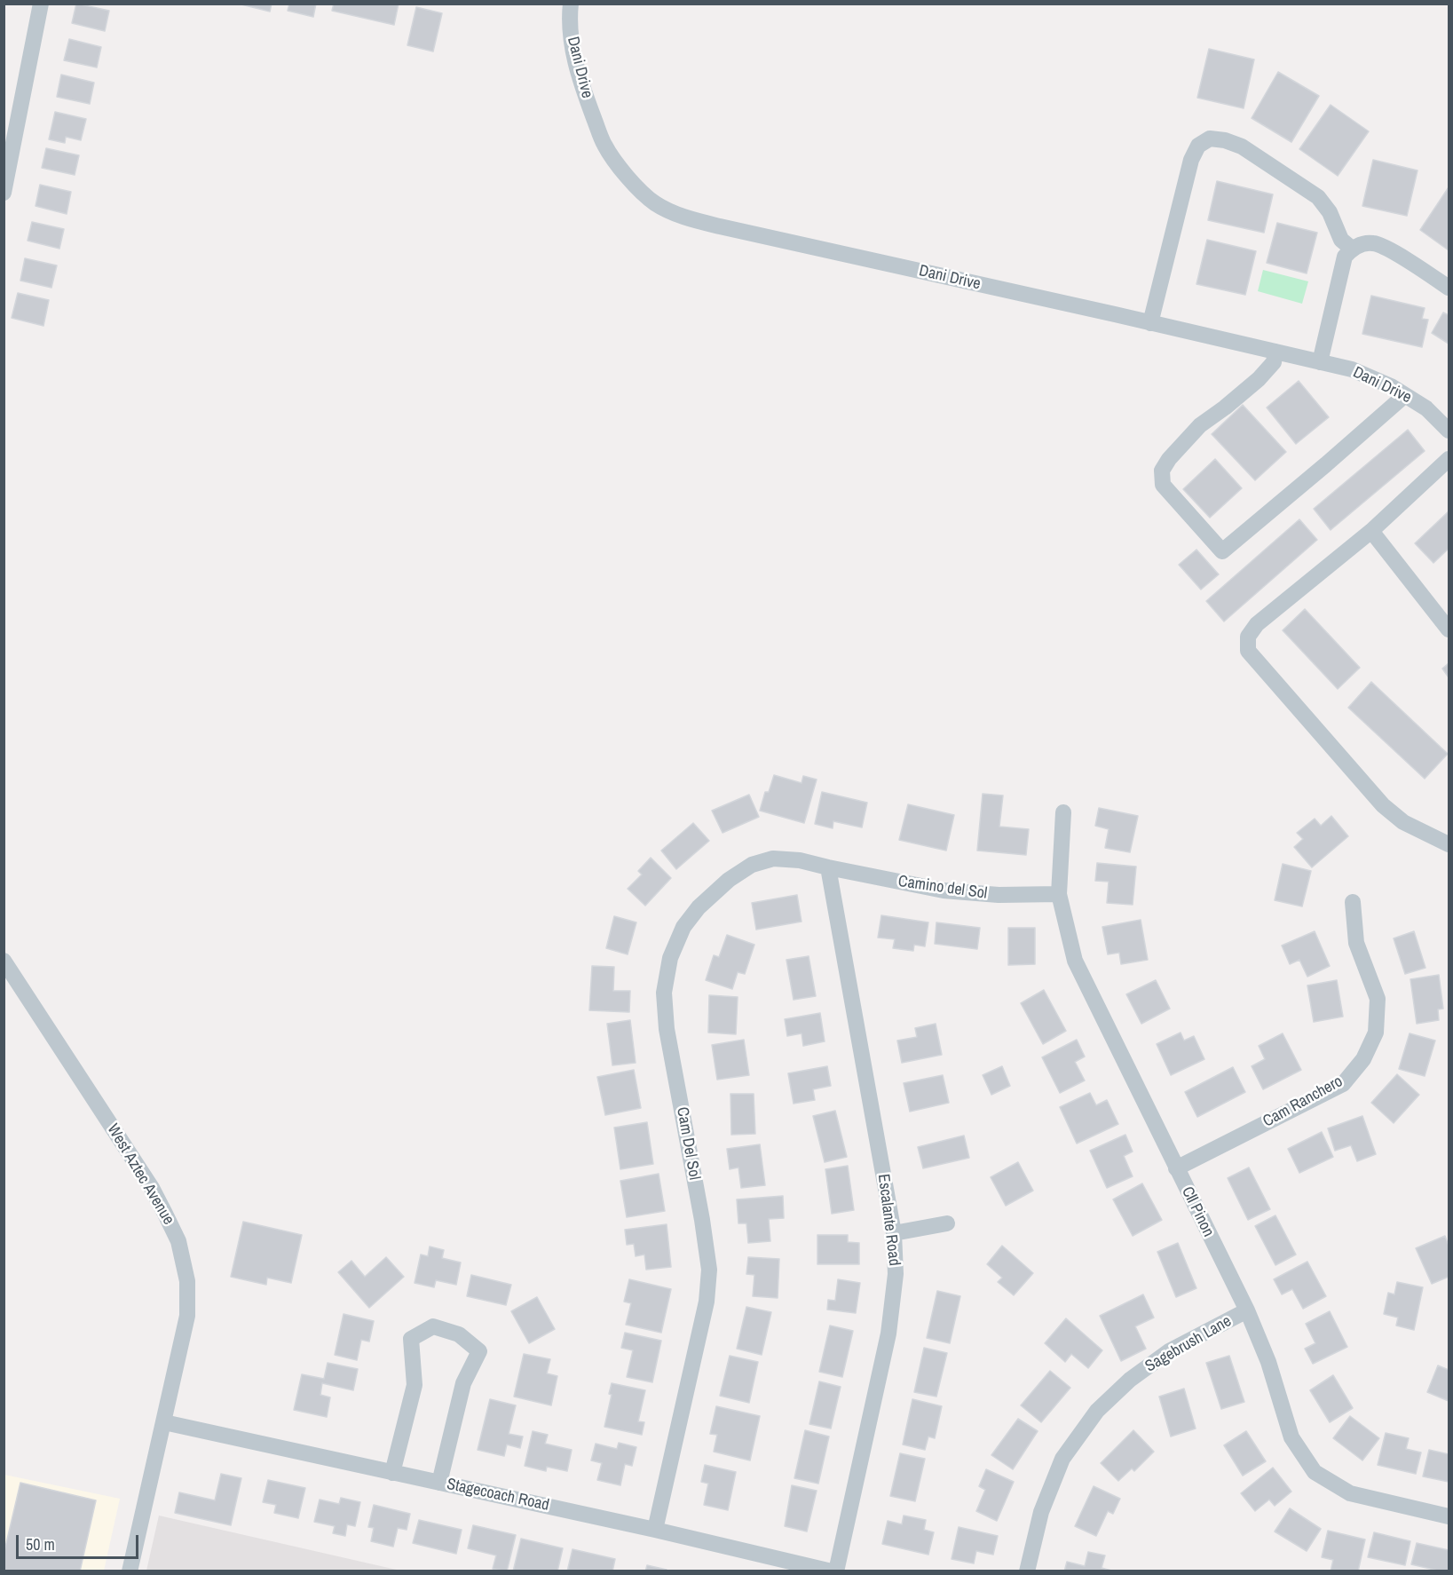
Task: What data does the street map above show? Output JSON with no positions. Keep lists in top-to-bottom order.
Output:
{
  "streets": {
    "street": [
      "Dani Drive",
      "Camino del Sol",
      "Cam Ranchero",
      "Cam Del Sol",
      "West Aztec Avenue",
      "Cll Pinon",
      "Escalante Road",
      "Sagebrush Lane",
      "Stagecoach Road"
    ]
  },
  "crossings": [
    ["Camino del Sol", "Cam Del Sol"],
    ["Camino del Sol", "Cll Pinon"],
    ["Camino del Sol", "Escalante Road"],
    ["Cam Ranchero", "Cll Pinon"],
    ["Cam Del Sol", "Escalante Road"],
    ["Cam Del Sol", "Stagecoach Road"],
    ["West Aztec Avenue", "Stagecoach Road"],
    ["Cll Pinon", "Sagebrush Lane"],
    ["Escalante Road", "Stagecoach Road"]
  ],
  "scale_bar": "50 m"
}
